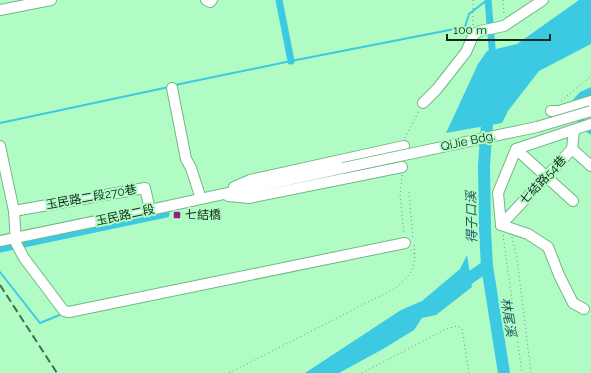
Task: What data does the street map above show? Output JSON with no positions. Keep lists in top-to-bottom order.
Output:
{
  "streets": {
    "street": [
      "QiJie Bdg.",
      "七結路54巷",
      "玉民路二段270巷",
      "玉民路二段"
    ]
  },
  "crossings": [
    ["QiJie Bdg.", "玉民路二段"],
    ["玉民路二段270巷", "玉民路二段"]
  ],
  "water": ["得子口溪", "林尾溪"],
  "places": {
    "transit": ["七結橋"]
  },
  "scale_bar": "100 m"
}
